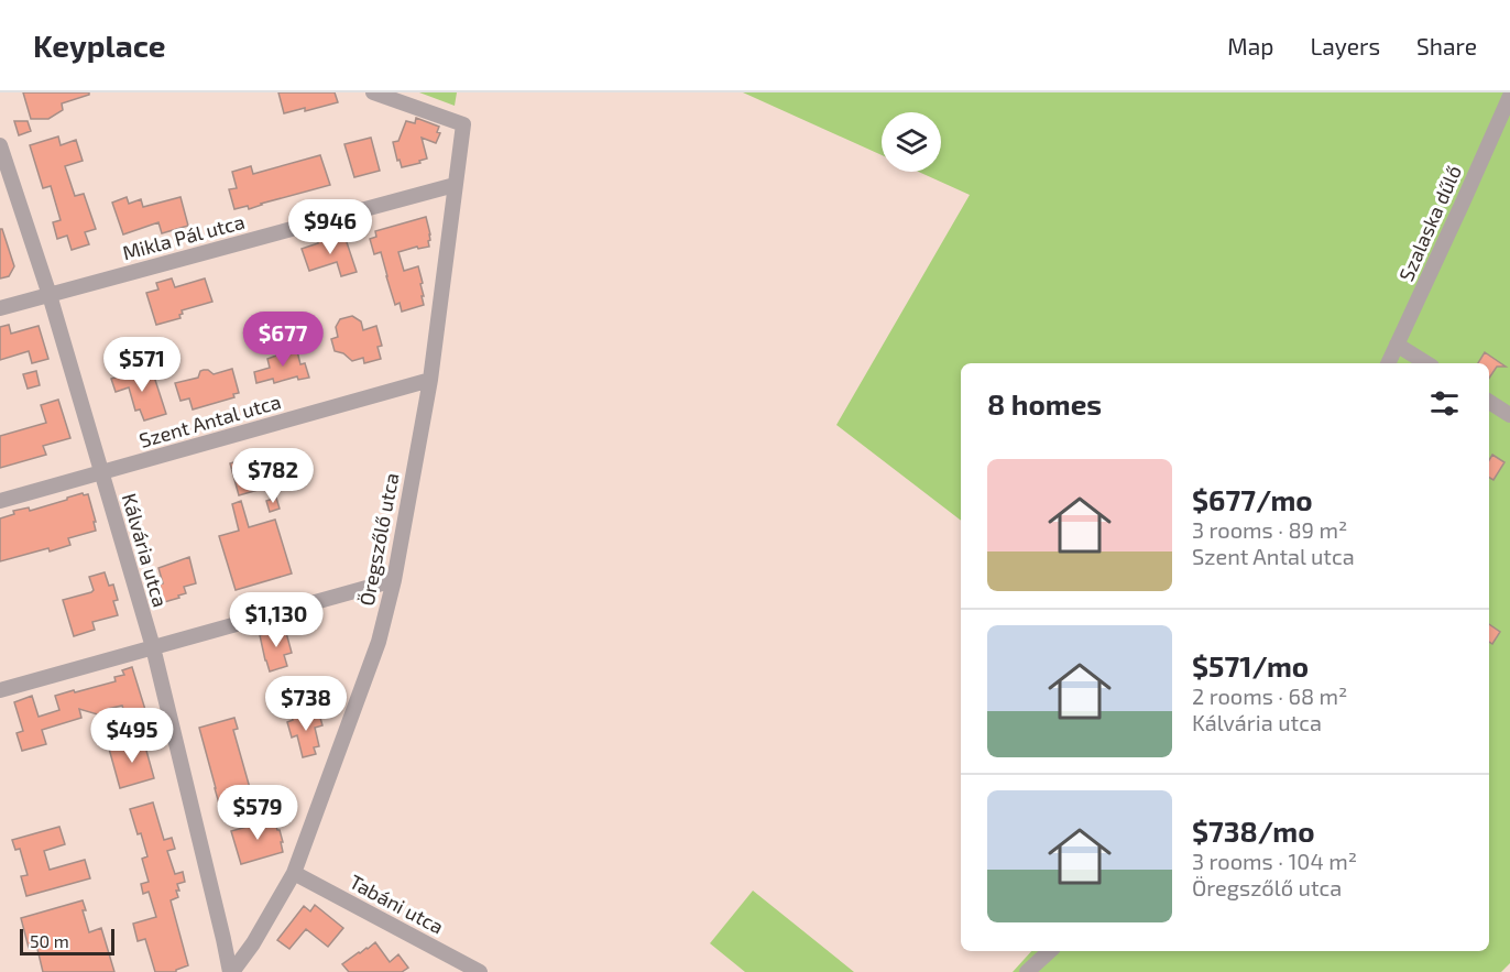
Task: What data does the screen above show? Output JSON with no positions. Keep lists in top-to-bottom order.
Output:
{
  "streets": {
    "street": [
      "Szalaska dűlő",
      "Mikla Pál utca",
      "Szent Antal utca",
      "Öregszőlő utca",
      "Kálvária utca",
      "Tabáni utca"
    ]
  },
  "crossings": [
    ["Mikla Pál utca", "Öregszőlő utca"],
    ["Mikla Pál utca", "Kálvária utca"],
    ["Szent Antal utca", "Öregszőlő utca"],
    ["Szent Antal utca", "Kálvária utca"],
    ["Öregszőlő utca", "Kálvária utca"],
    ["Öregszőlő utca", "Tabáni utca"]
  ],
  "scale_bar": "50 m",
  "page": {
    "header": "Keyplace",
    "nav": ["Map", "Layers", "Share"],
    "price": [
      "$946",
      "$677",
      "$571",
      "$782",
      "$1,130",
      "$738",
      "$495",
      "$579"
    ],
    "heading": "8 homes",
    "list": [
      {
        "name": "$677/mo",
        "note": "3 rooms · 89 m² · Szent Antal utca"
      },
      {
        "name": "$571/mo",
        "note": "2 rooms · 68 m² · Kálvária utca"
      },
      {
        "name": "$738/mo",
        "note": "3 rooms · 104 m² · Öregszőlő utca"
      }
    ],
    "scale": "50 m"
  }
}
